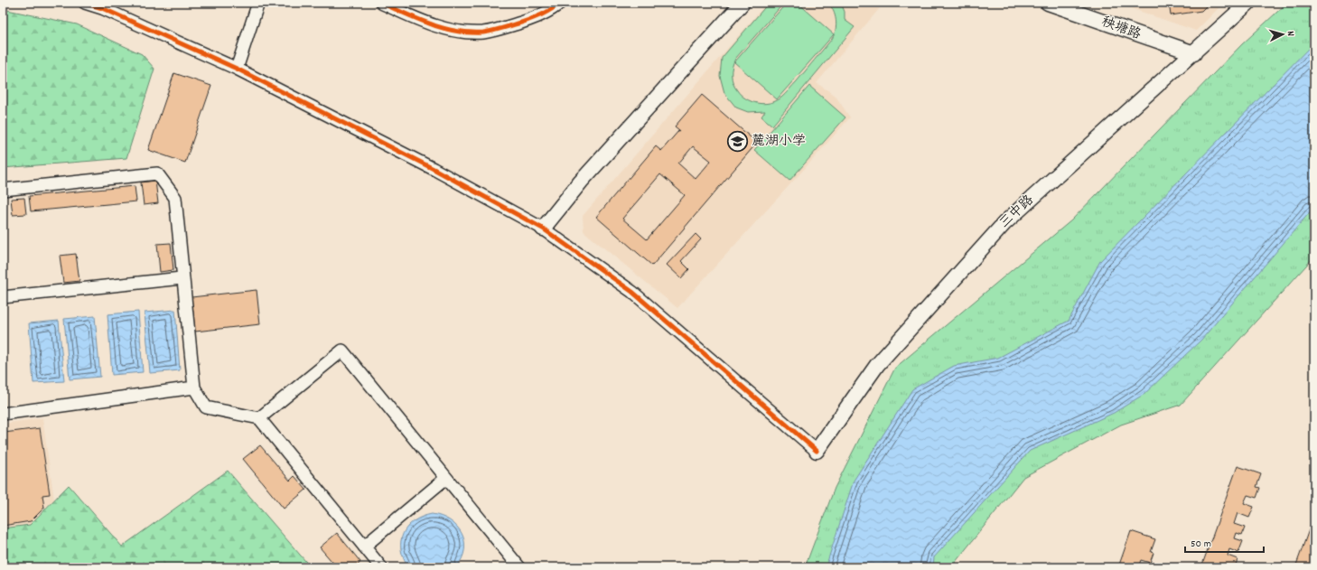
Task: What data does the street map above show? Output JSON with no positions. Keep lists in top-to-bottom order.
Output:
{
  "streets": {
    "main road": ["秧塘路", "三中路"]
  },
  "crossings": [
    ["秧塘路", "三中路"]
  ],
  "places": {
    "school or university": ["麓湖小学"]
  },
  "scale_bar": "50 m",
  "north": "right"
}
